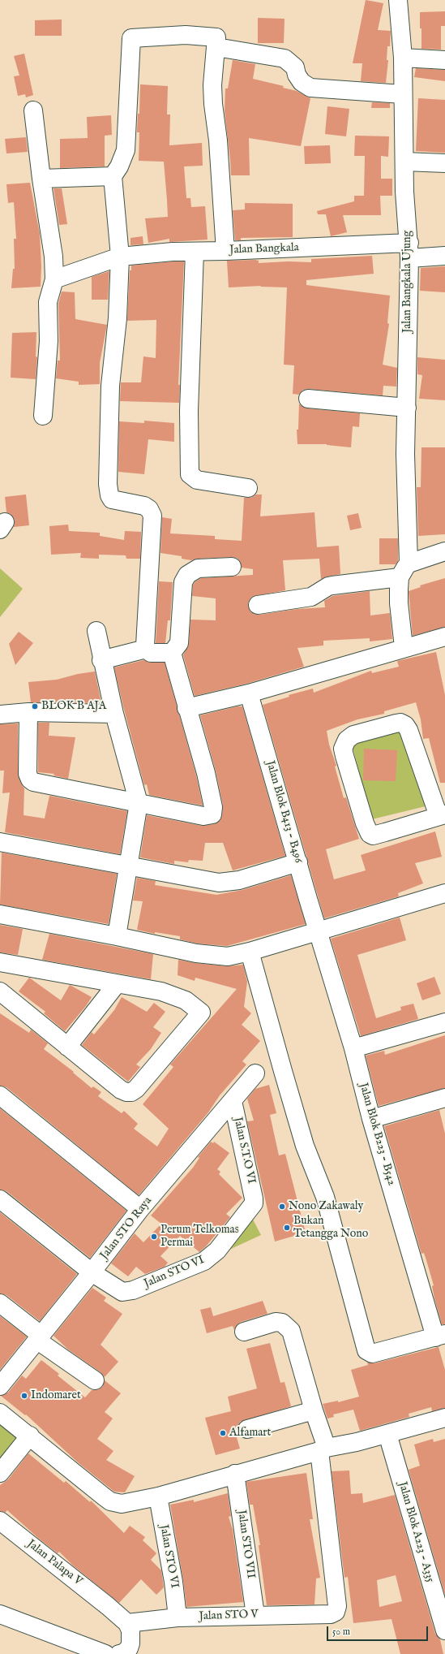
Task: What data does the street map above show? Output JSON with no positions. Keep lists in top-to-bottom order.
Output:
{
  "streets": {
    "street": [
      "Jalan Bangkala",
      "Jalan Bangkala Ujung",
      "Jalan Blok B413 - B496",
      "Jalan Blok B223 - B542",
      "Jalan S.T.O VI",
      "Jalan STO Raya",
      "Jalan STO VI",
      "Jalan Blok A223 - A335",
      "Jalan STO VII",
      "Jalan Palapa V",
      "Jalan STO V"
    ]
  },
  "crossings": [
    ["Jalan Bangkala", "Jalan Bangkala Ujung"],
    ["Jalan Blok B413 - B496", "Jalan Blok B223 - B542"],
    ["Jalan S.T.O VI", "Jalan STO Raya"],
    ["Jalan S.T.O VI", "Jalan STO VI"],
    ["Jalan STO Raya", "Jalan STO VI"],
    ["Jalan STO VI", "Jalan STO V"],
    ["Jalan STO VII", "Jalan STO V"],
    ["Jalan Palapa V", "Jalan STO V"]
  ],
  "places": [
    "BLOK B AJA",
    "Nono Zakawaly",
    "Bukan Tetangga Nono",
    "Perum Telkomas Permai",
    "Indomaret",
    "Alfamart"
  ],
  "scale_bar": "50 m"
}
